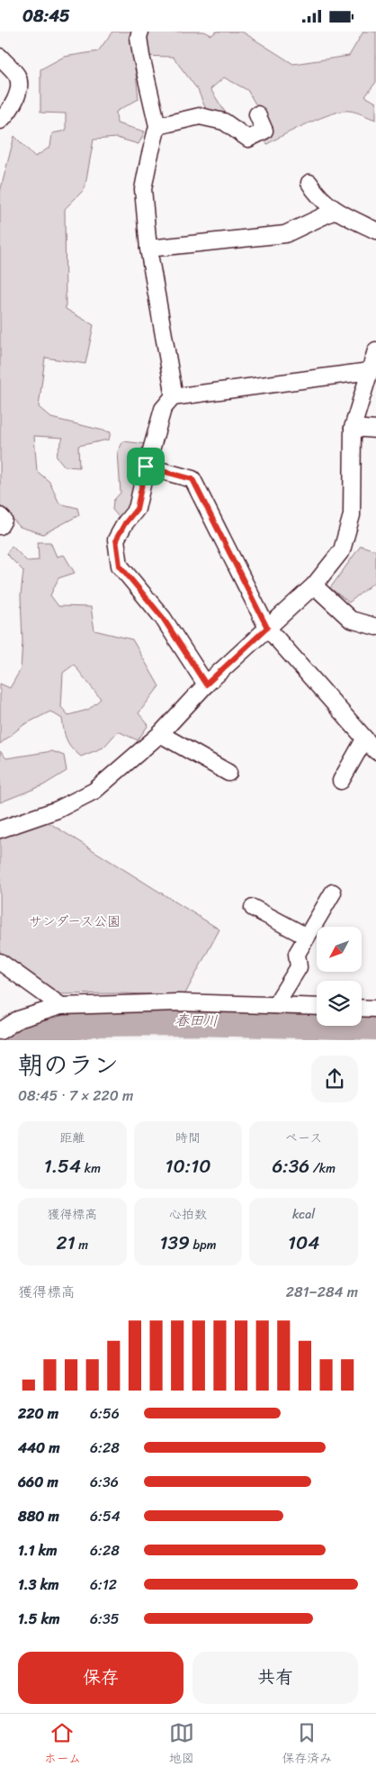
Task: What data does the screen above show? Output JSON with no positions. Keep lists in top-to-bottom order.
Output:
{
  "water": ["春田川"],
  "parks": ["サンダース公園"],
  "north": "bottom left",
  "page": {
    "status": "08:45",
    "heading": ["朝のラン", "08:45 · 7 × 220 m"],
    "stats": [
      ["距離", "1.54 km"],
      ["時間", "10:10"],
      ["ペース", "6:36 /km"],
      ["獲得標高", "21 m"],
      ["心拍数", "139 bpm"],
      ["kcal", "104"]
    ],
    "chart": ["獲得標高", "281–284 m"],
    "list": [
      {
        "name": "220 m",
        "note": "6:56"
      },
      {
        "name": "440 m",
        "note": "6:28"
      },
      {
        "name": "660 m",
        "note": "6:36"
      },
      {
        "name": "880 m",
        "note": "6:54"
      },
      {
        "name": "1.1 km",
        "note": "6:28"
      },
      {
        "name": "1.3 km",
        "note": "6:12"
      },
      {
        "name": "1.5 km",
        "note": "6:35"
      }
    ],
    "buttons": ["保存", "共有"],
    "tabs": ["ホーム", "地図", "保存済み"]
  }
}
